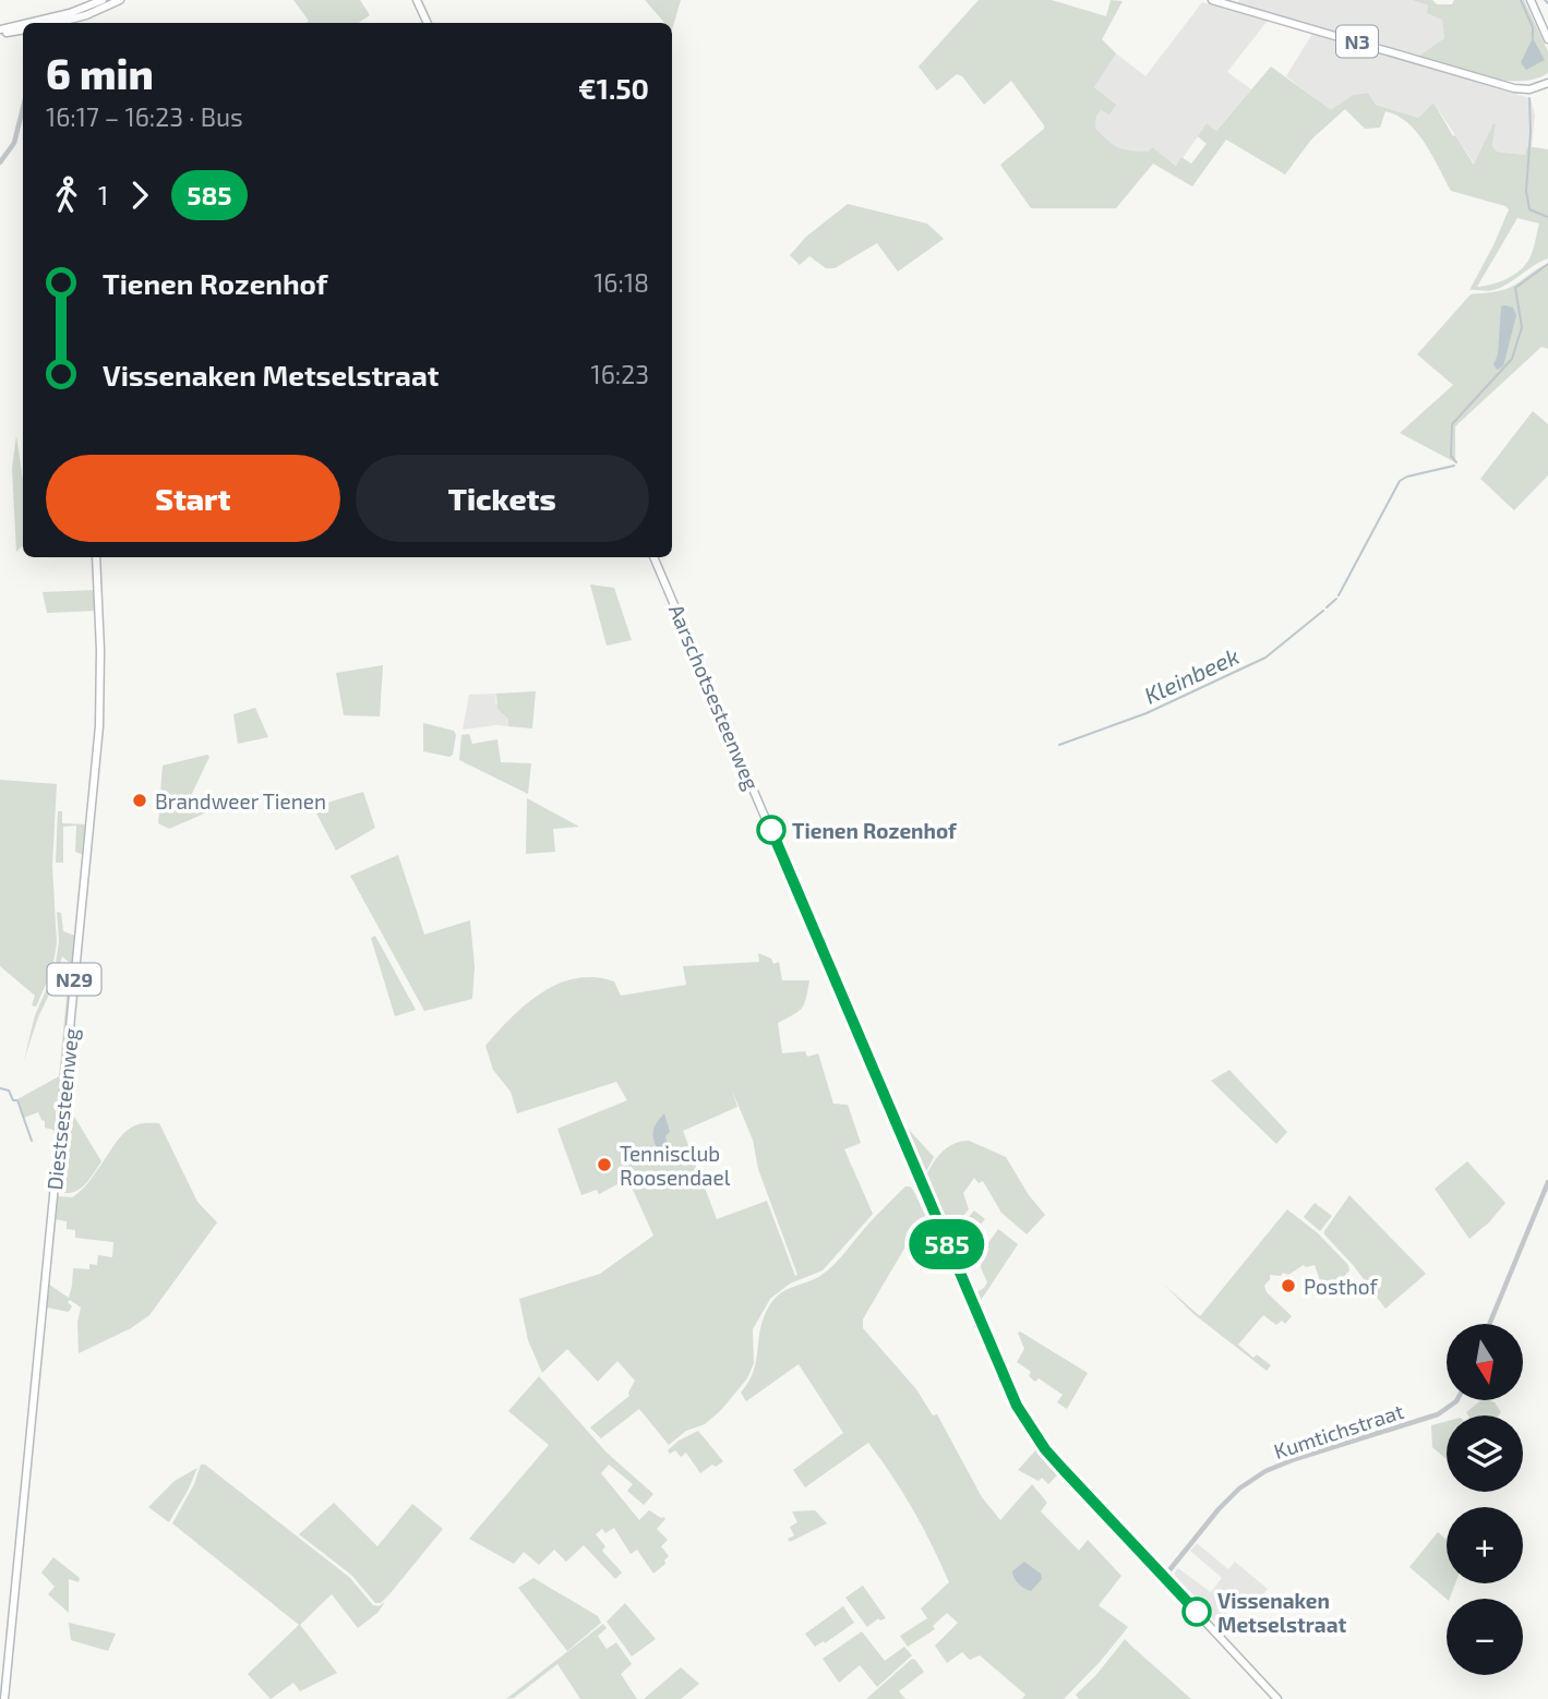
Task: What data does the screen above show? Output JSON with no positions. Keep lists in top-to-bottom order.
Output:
{
  "streets": {
    "main road": [
      "N3",
      "Aarschotsesteenweg",
      "N29",
      "Diestsesteenweg"
    ],
    "street": ["Kumtichstraat"]
  },
  "crossings": [
    ["Aarschotsesteenweg", "Kumtichstraat"]
  ],
  "water": ["Kleinbeek"],
  "places": [
    "Brandweer Tienen",
    "Tienen Rozenhof",
    "Tennisclub Roosendael",
    "Posthof",
    "Vissenaken Metselstraat"
  ],
  "lines": ["bus line 585"],
  "north": "bottom",
  "page": {
    "on_map": "585",
    "heading": ["6 min", "16:17 – 16:23 · Bus", "€1.50"],
    "legs": ["1", "585"],
    "list": [
      {
        "name": "Tienen Rozenhof",
        "value": "16:18"
      },
      {
        "name": "Vissenaken Metselstraat",
        "value": "16:23"
      }
    ],
    "buttons": ["Start", "Tickets"],
    "map_buttons": ["+", "−"]
  }
}
